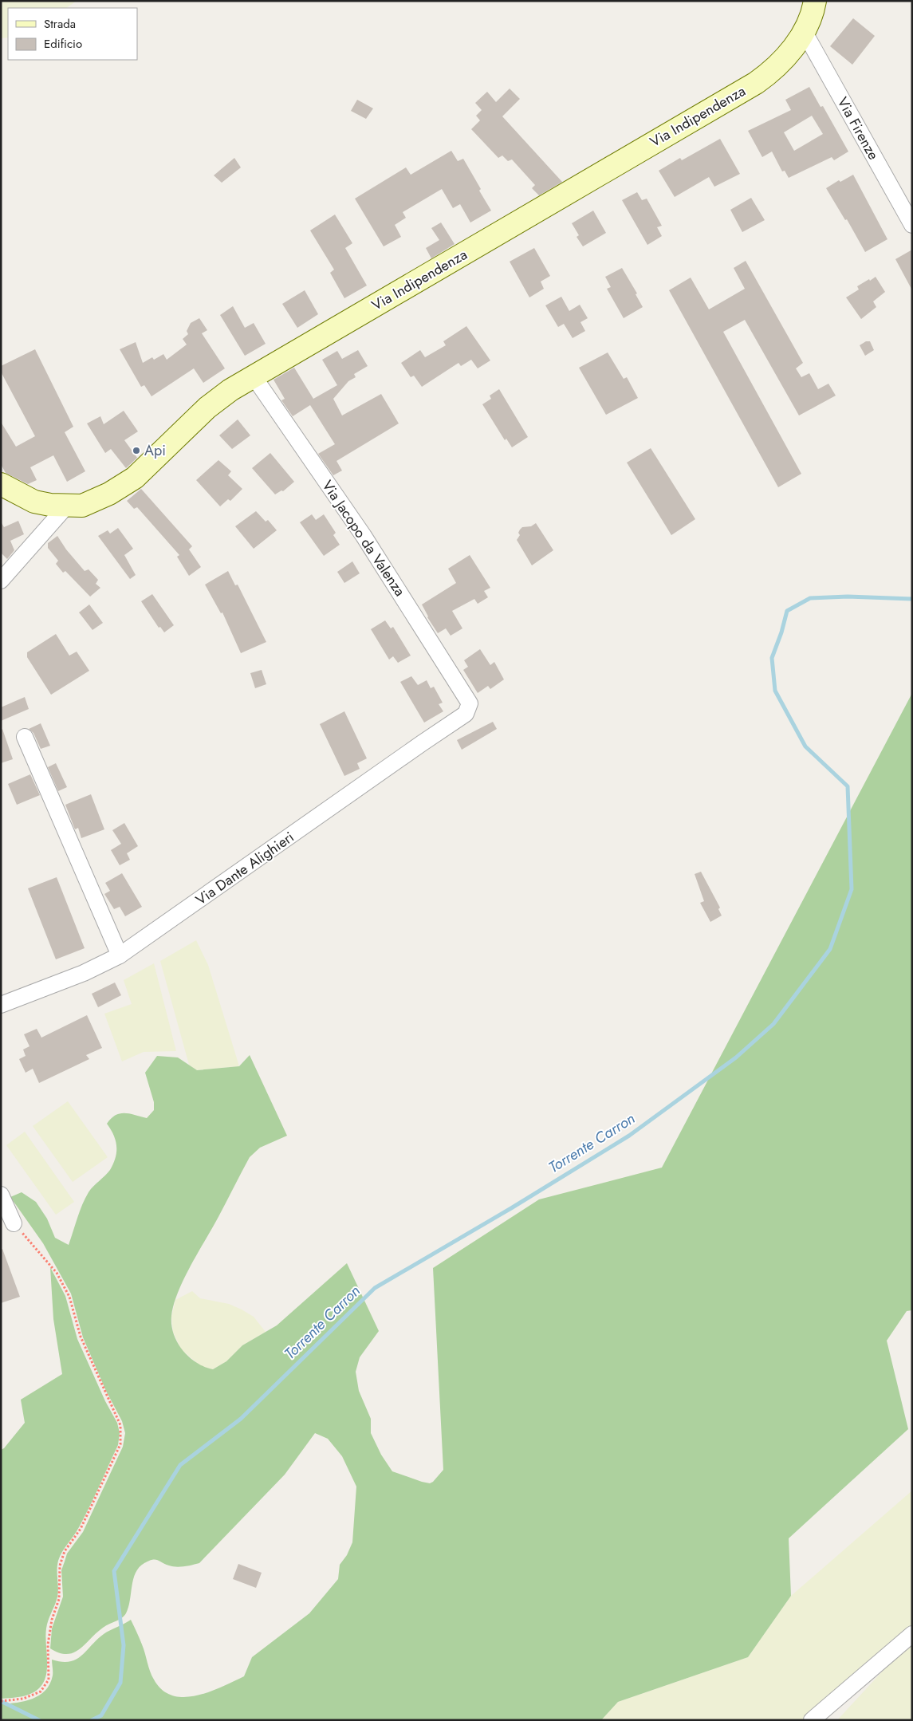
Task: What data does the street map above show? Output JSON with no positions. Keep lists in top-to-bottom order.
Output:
{
  "streets": {
    "main road": ["Via Indipendenza"],
    "street": ["Via Firenze", "Via Jacopo da Valenza", "Via Dante Alighieri"]
  },
  "crossings": [
    ["Via Indipendenza", "Via Firenze"],
    ["Via Indipendenza", "Via Jacopo da Valenza"],
    ["Via Jacopo da Valenza", "Via Dante Alighieri"]
  ],
  "water": ["Torrente Carron"],
  "places": ["Api"],
  "legend": ["Strada", "Edificio"]
}
